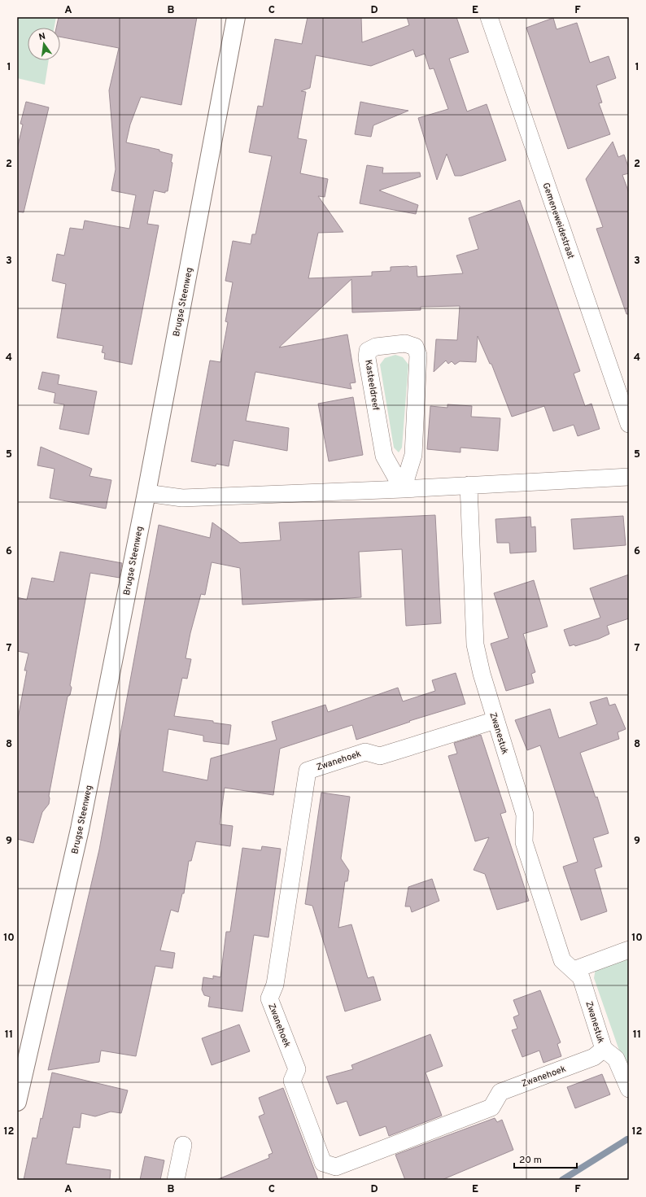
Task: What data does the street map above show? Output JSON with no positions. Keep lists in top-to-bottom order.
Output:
{
  "streets": {
    "main road": ["Brugse Steenweg"],
    "street": [
      "Gemeneweidestraat",
      "Kasteeldreef",
      "Zwanestuk",
      "Zwanehoek"
    ]
  },
  "crossings": [
    ["Zwanestuk", "Zwanehoek"]
  ],
  "scale_bar": "20 m",
  "north": "top",
  "grid": {
    "columns": [
      "A",
      "B",
      "C",
      "D",
      "E",
      "F"
    ],
    "rows": [
      "1",
      "2",
      "3",
      "4",
      "5",
      "6",
      "7",
      "8",
      "9",
      "10",
      "11",
      "12"
    ]
  }
}
